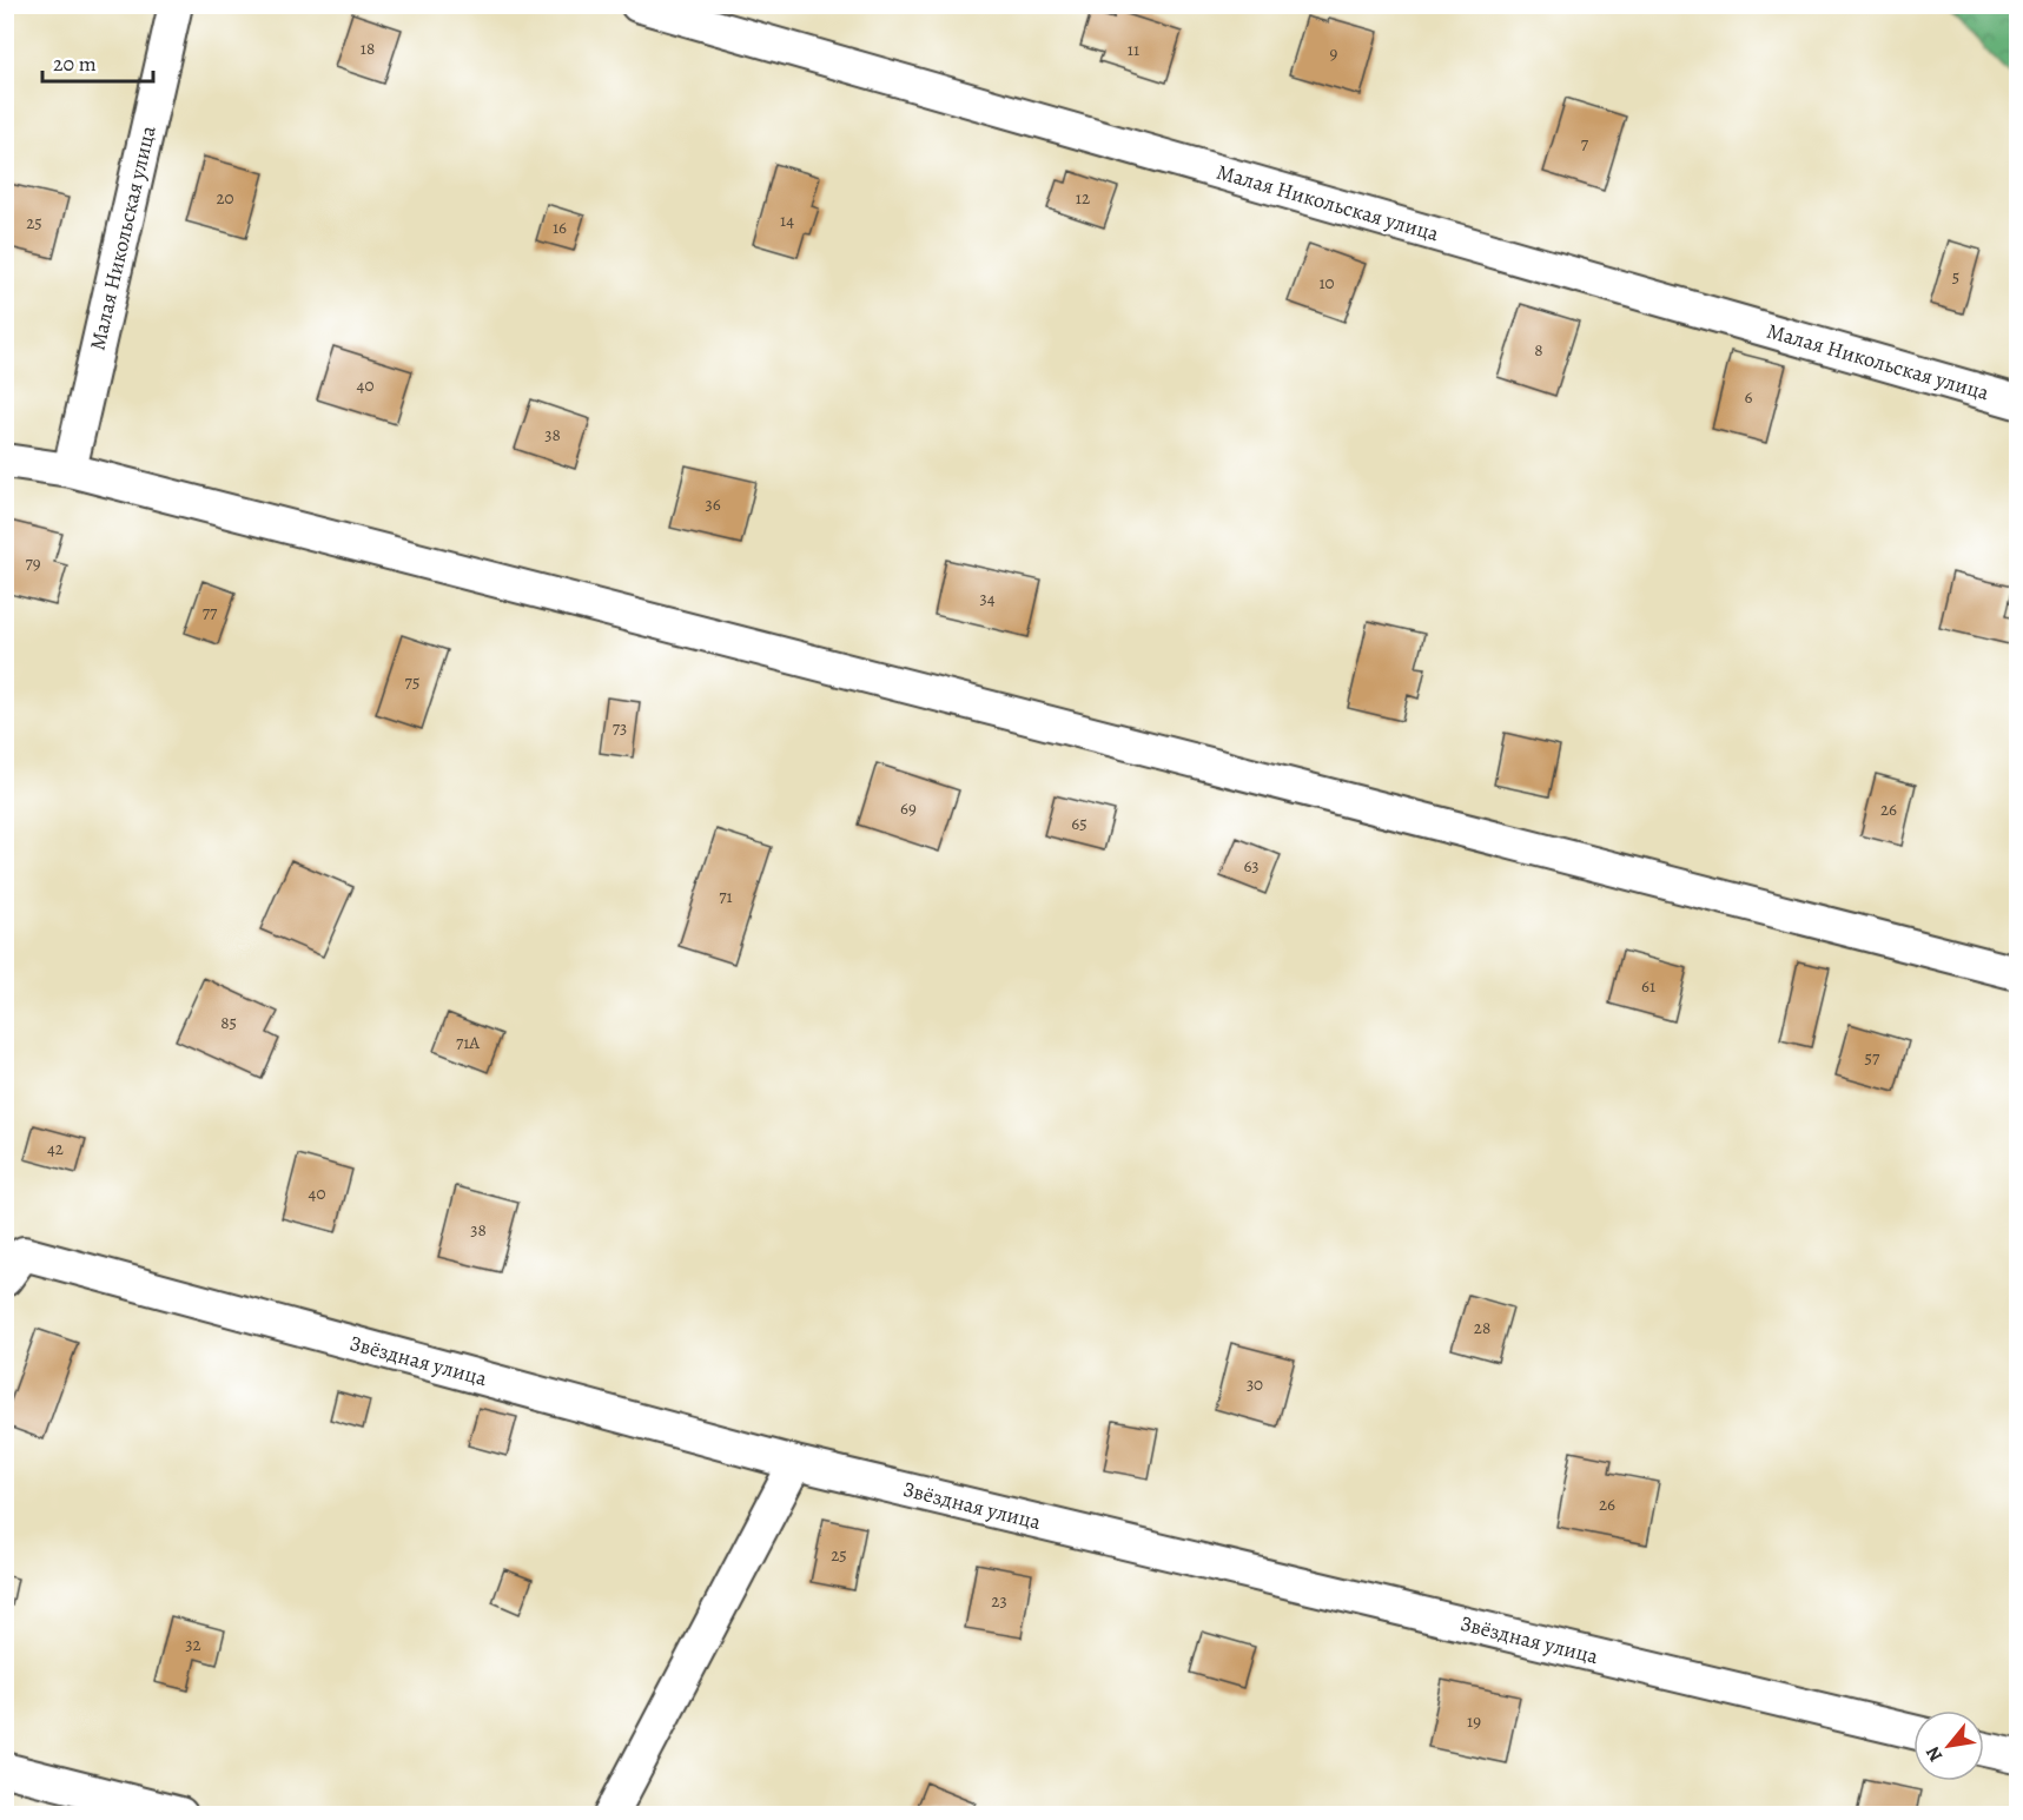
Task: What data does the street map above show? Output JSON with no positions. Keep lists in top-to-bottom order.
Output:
{
  "streets": {
    "street": ["Малая Никольская улица", "Звёздная улица"]
  },
  "house_numbers": [
    "18",
    "11",
    "9",
    "7",
    "20",
    "12",
    "14",
    "25",
    "16",
    "5",
    "10",
    "8",
    "40",
    "6",
    "38",
    "36",
    "79",
    "34",
    "77",
    "75",
    "73",
    "69",
    "26",
    "65",
    "63",
    "71",
    "61",
    "85",
    "71А",
    "57",
    "42",
    "40",
    "38",
    "28",
    "30",
    "26",
    "25",
    "23",
    "32",
    "19"
  ],
  "scale_bar": "20 m",
  "north": "bottom left"
}
